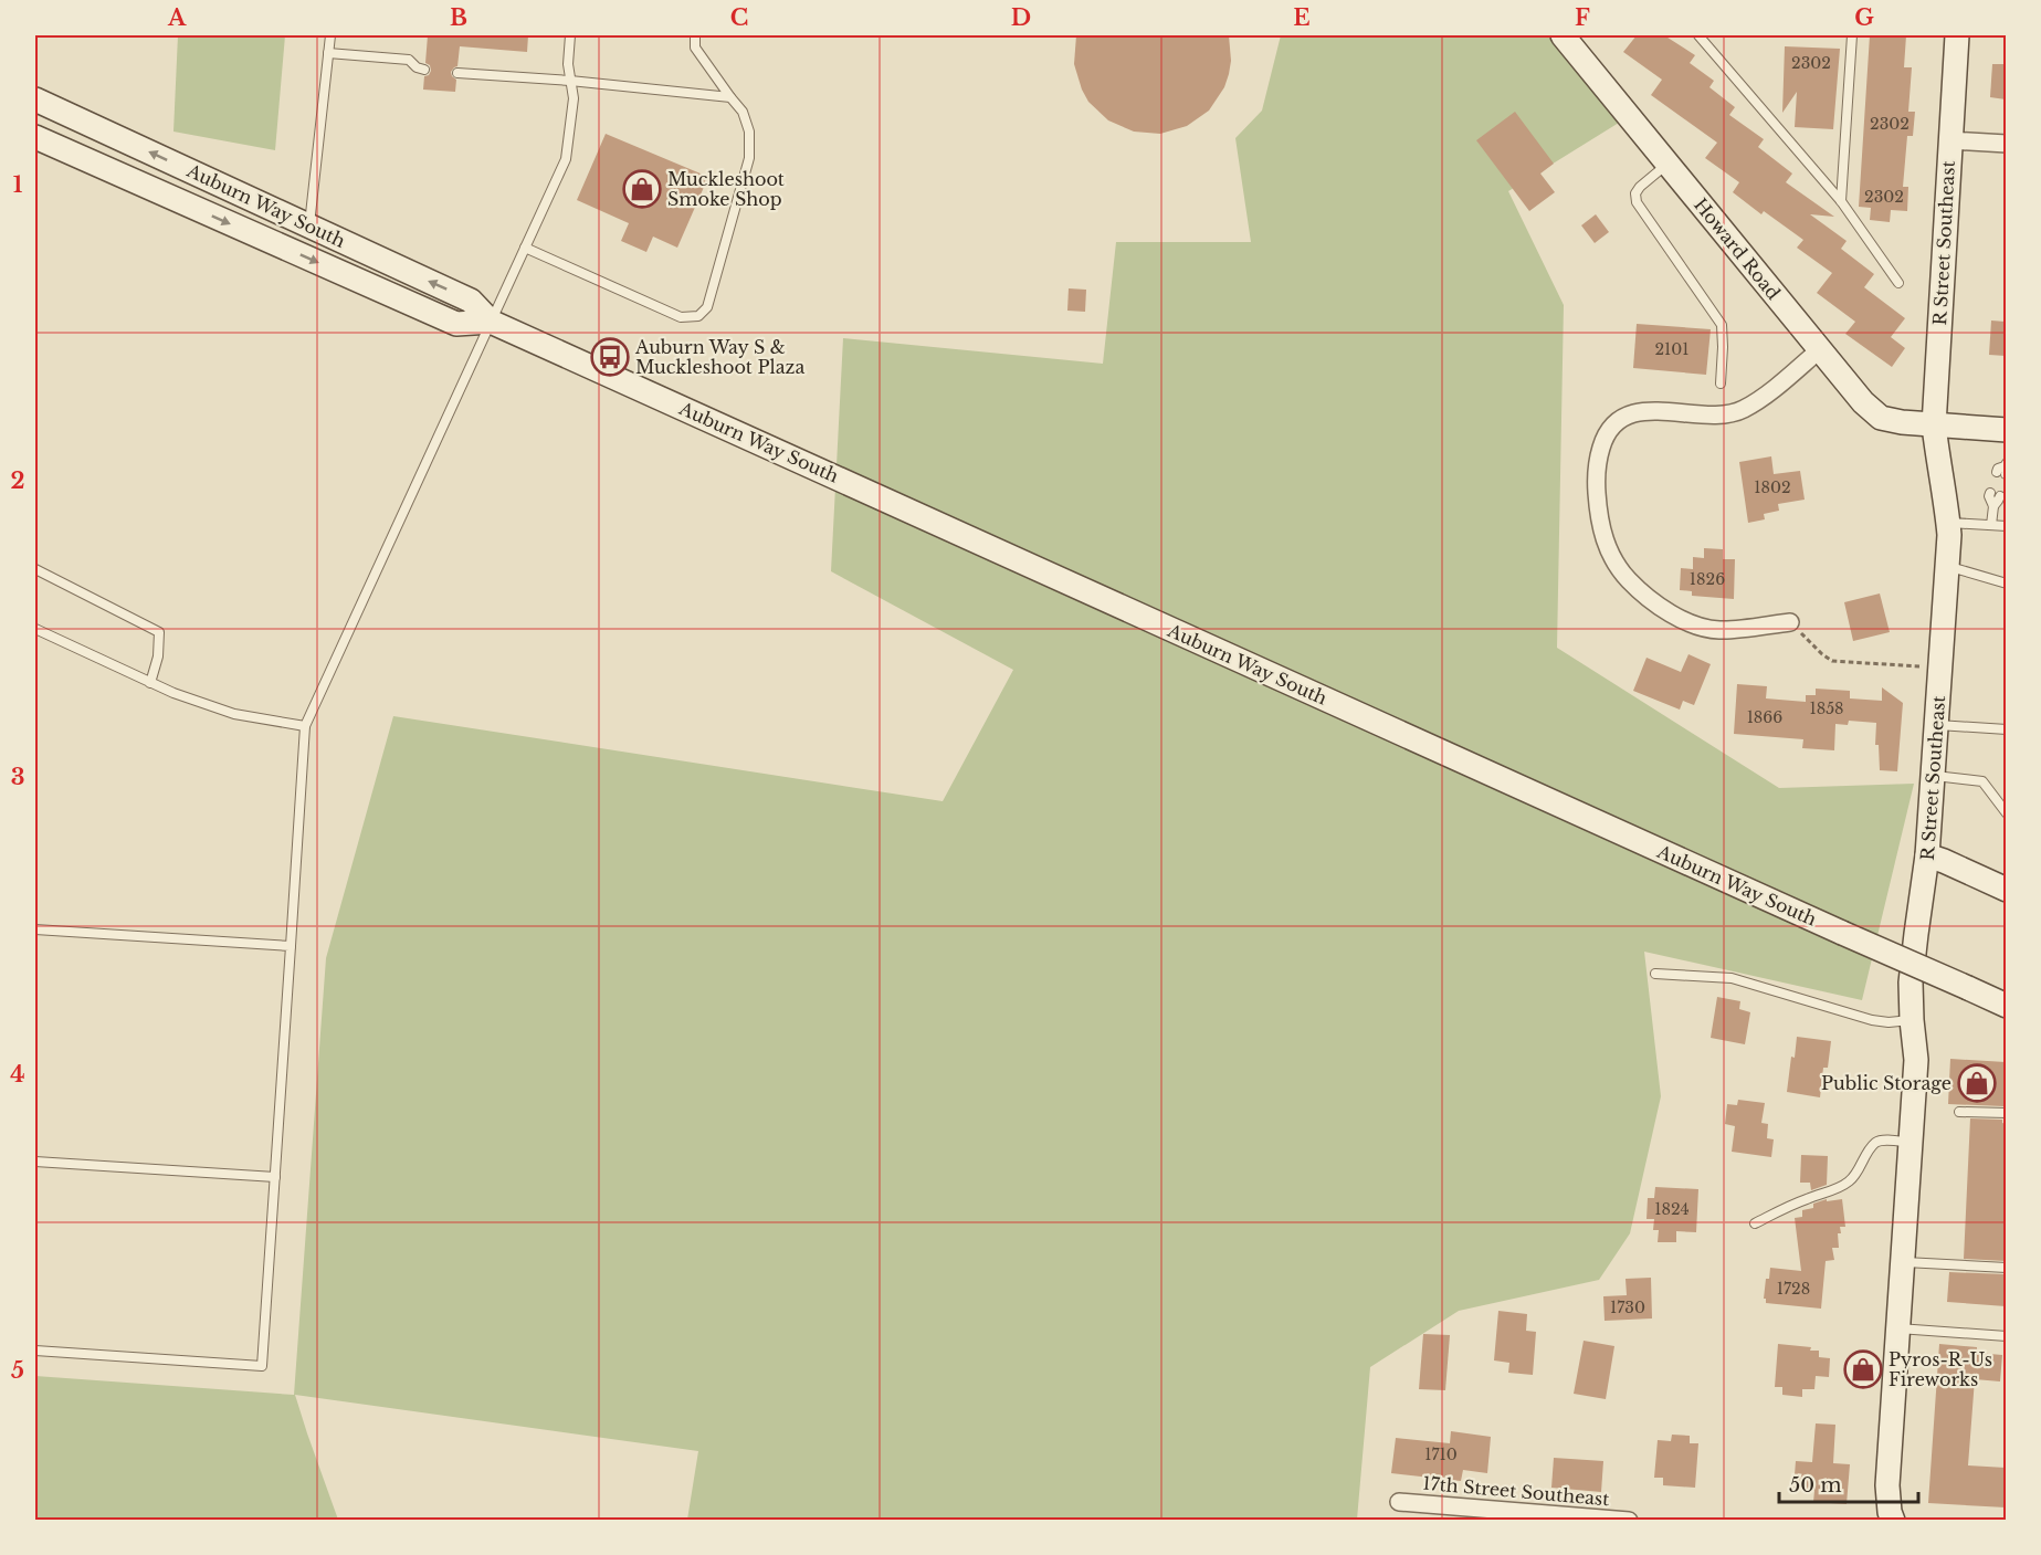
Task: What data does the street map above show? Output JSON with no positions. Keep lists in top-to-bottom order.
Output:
{
  "streets": {
    "main road": ["Auburn Way South", "R Street Southeast", "Howard Road"],
    "street": ["17th Street Southeast"]
  },
  "crossings": [
    ["R Street Southeast", "Howard Road"]
  ],
  "places": {
    "shop": ["Muckleshoot Smoke Shop", "Public Storage", "Pyros-R-Us Fireworks"],
    "bus stop": ["Auburn Way S & Muckleshoot Plaza"]
  },
  "house_numbers": [
    "2302",
    "2302",
    "2302",
    "2101",
    "1802",
    "1826",
    "1858",
    "1866",
    "1824",
    "1728",
    "1730",
    "1710"
  ],
  "scale_bar": "50 m",
  "grid": {
    "columns": [
      "A",
      "B",
      "C",
      "D",
      "E",
      "F",
      "G"
    ],
    "rows": [
      "1",
      "2",
      "3",
      "4",
      "5"
    ]
  }
}
